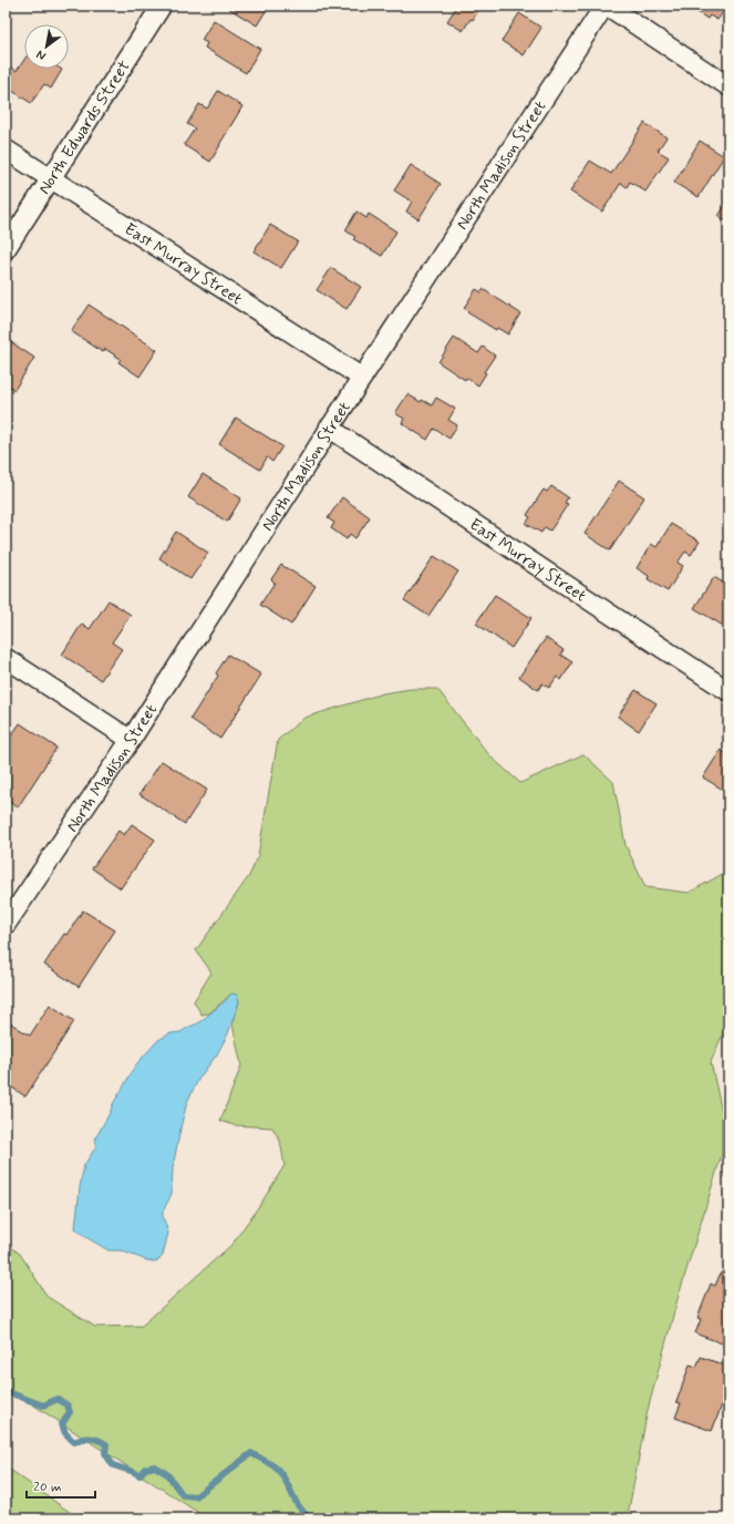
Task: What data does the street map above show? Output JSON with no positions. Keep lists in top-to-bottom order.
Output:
{
  "streets": {
    "street": ["North Edwards Street", "North Madison Street", "East Murray Street"]
  },
  "crossings": [
    ["North Edwards Street", "East Murray Street"],
    ["North Madison Street", "East Murray Street"]
  ],
  "scale_bar": "20 m",
  "north": "bottom left"
}
